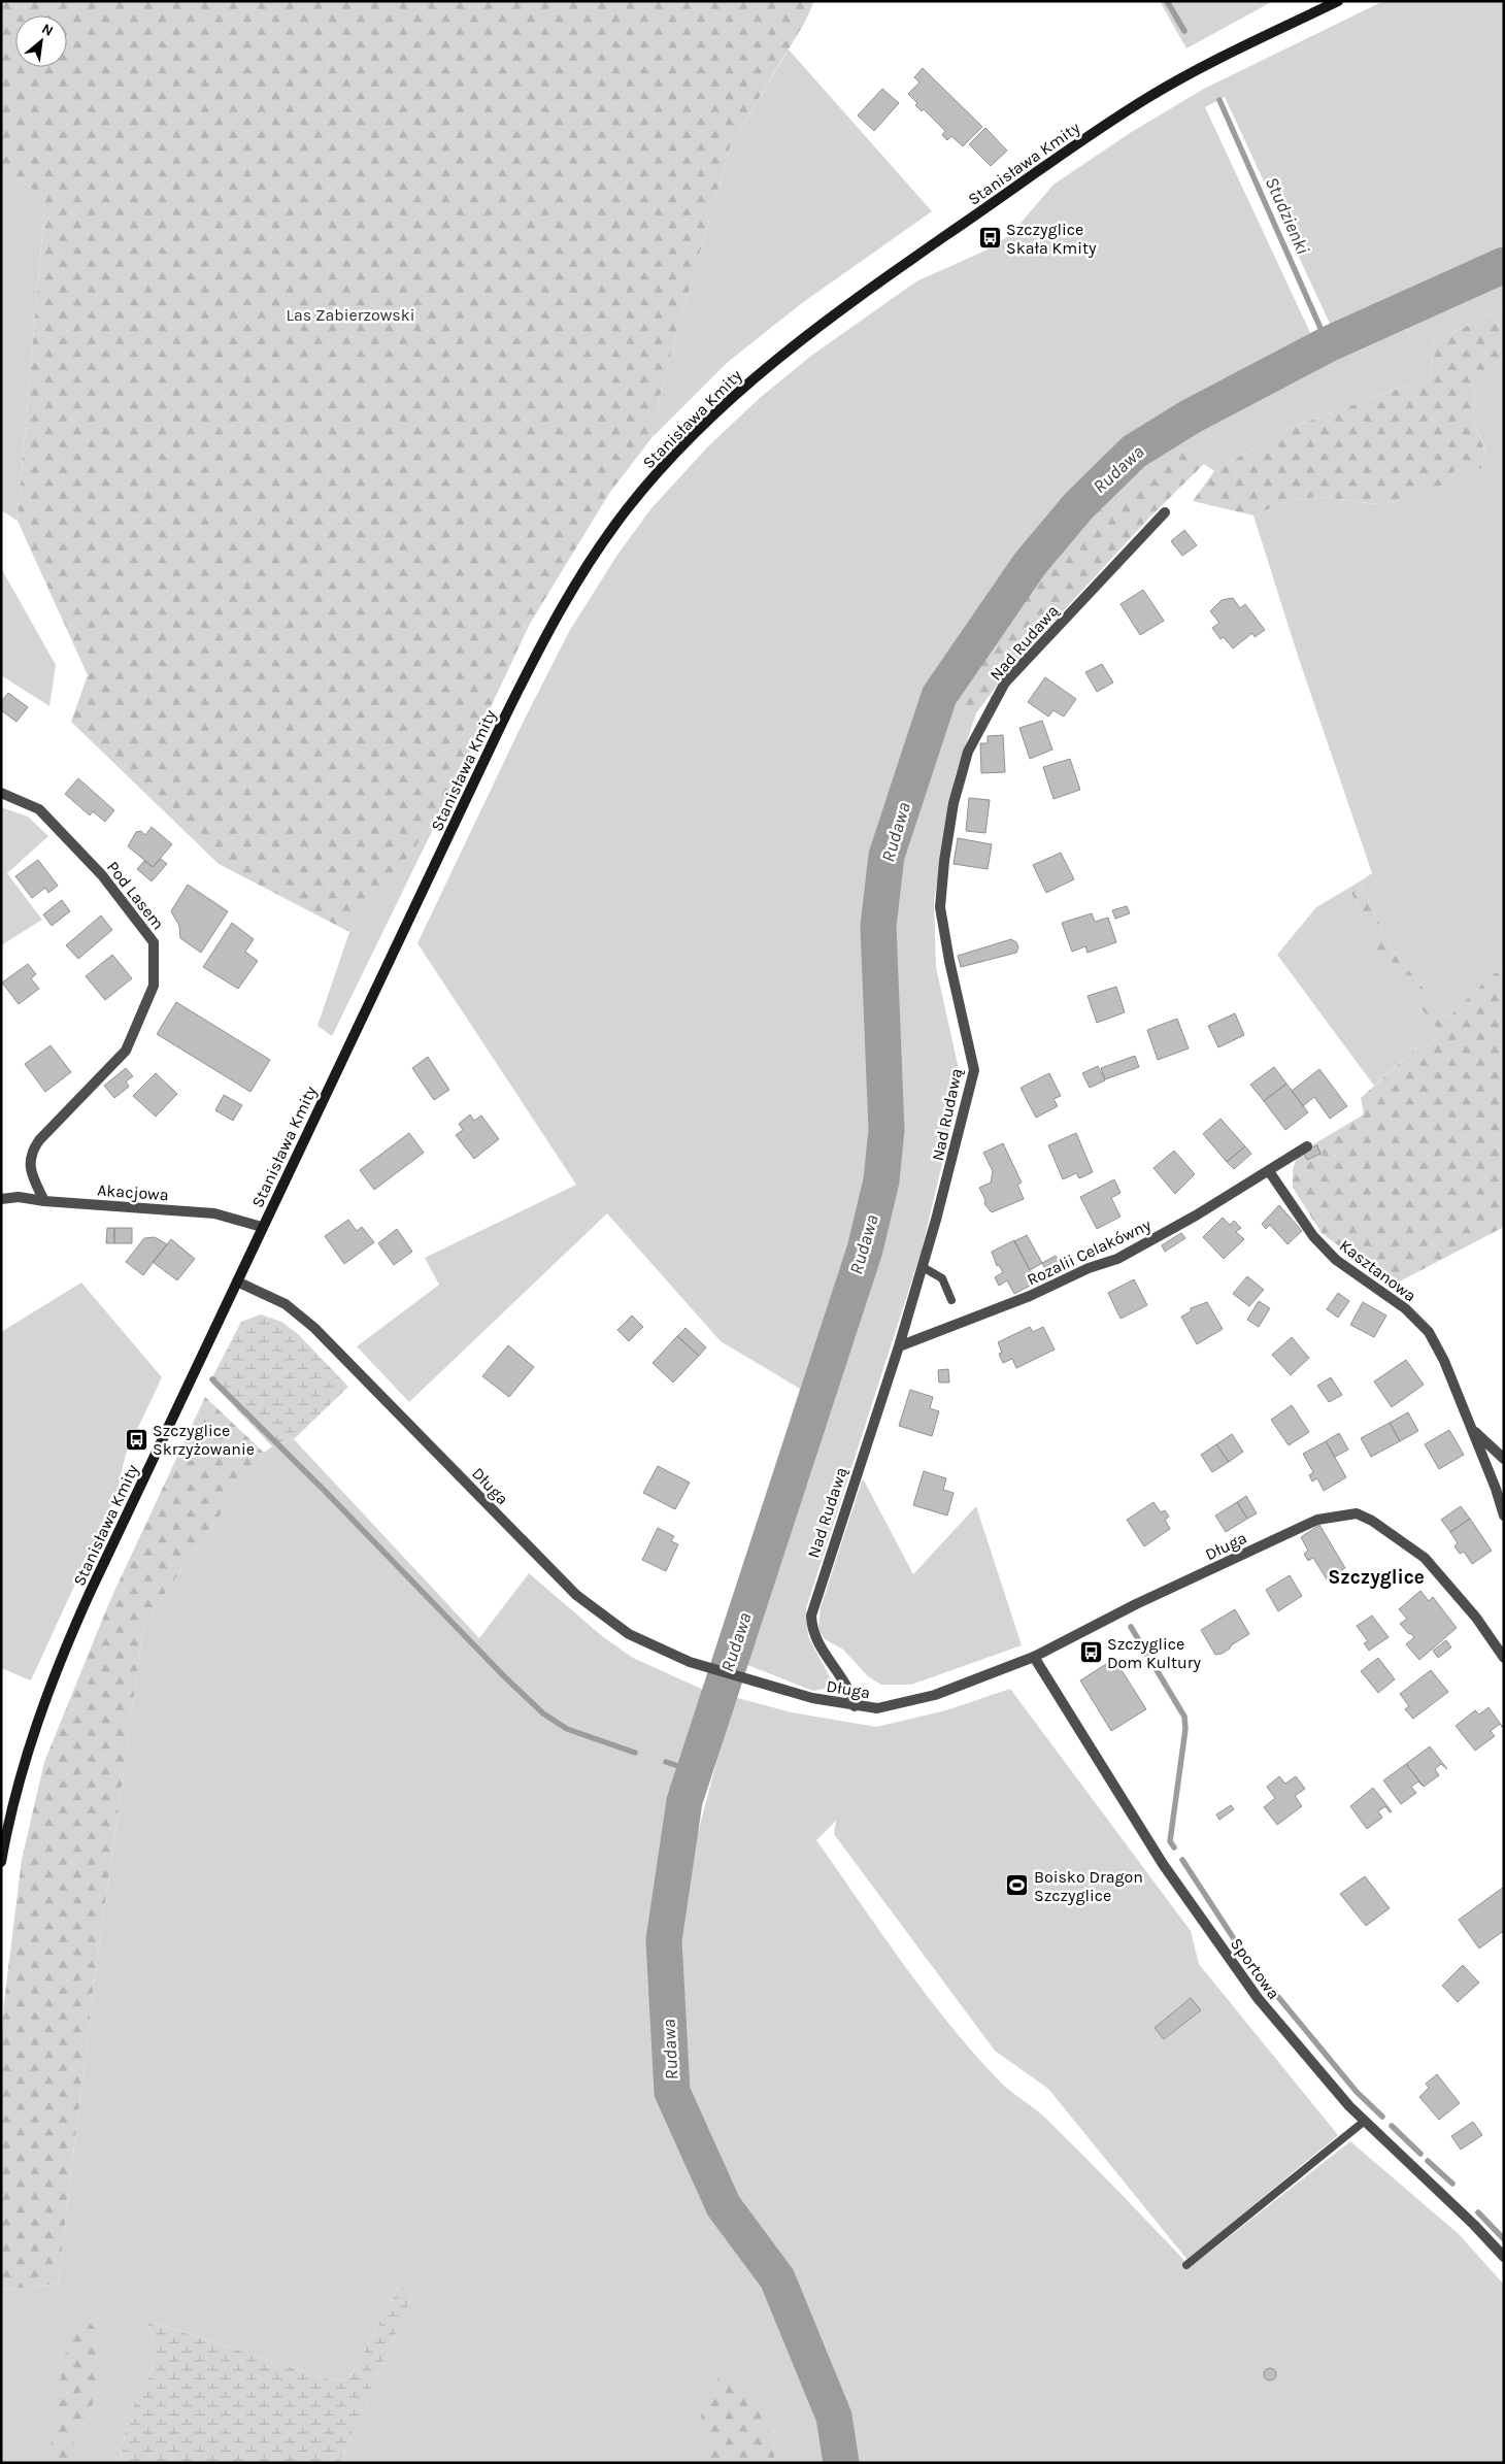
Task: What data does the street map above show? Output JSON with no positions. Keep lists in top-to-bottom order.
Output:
{
  "streets": {
    "main road": ["Stanisława Kmity"],
    "street": [
      "Nad Rudawą",
      "Pod Lasem",
      "Akacjowa",
      "Rozalii Celakówny",
      "Kasztanowa",
      "Długa",
      "Sportowa"
    ]
  },
  "crossings": [
    ["Stanisława Kmity", "Akacjowa"],
    ["Stanisława Kmity", "Długa"],
    ["Nad Rudawą", "Rozalii Celakówny"],
    ["Nad Rudawą", "Długa"],
    ["Pod Lasem", "Akacjowa"],
    ["Rozalii Celakówny", "Kasztanowa"],
    ["Długa", "Sportowa"]
  ],
  "districts": ["Szczyglice"],
  "water": ["Studzienki", "Rudawa"],
  "parks": ["Las Zabierzowski"],
  "places": {
    "bus stop": ["Szczyglice Skała Kmity", "Szczyglice Skrzyżowanie", "Szczyglice Dom Kultury"],
    "sports": ["Boisko Dragon Szczyglice"]
  },
  "north": "top right"
}
